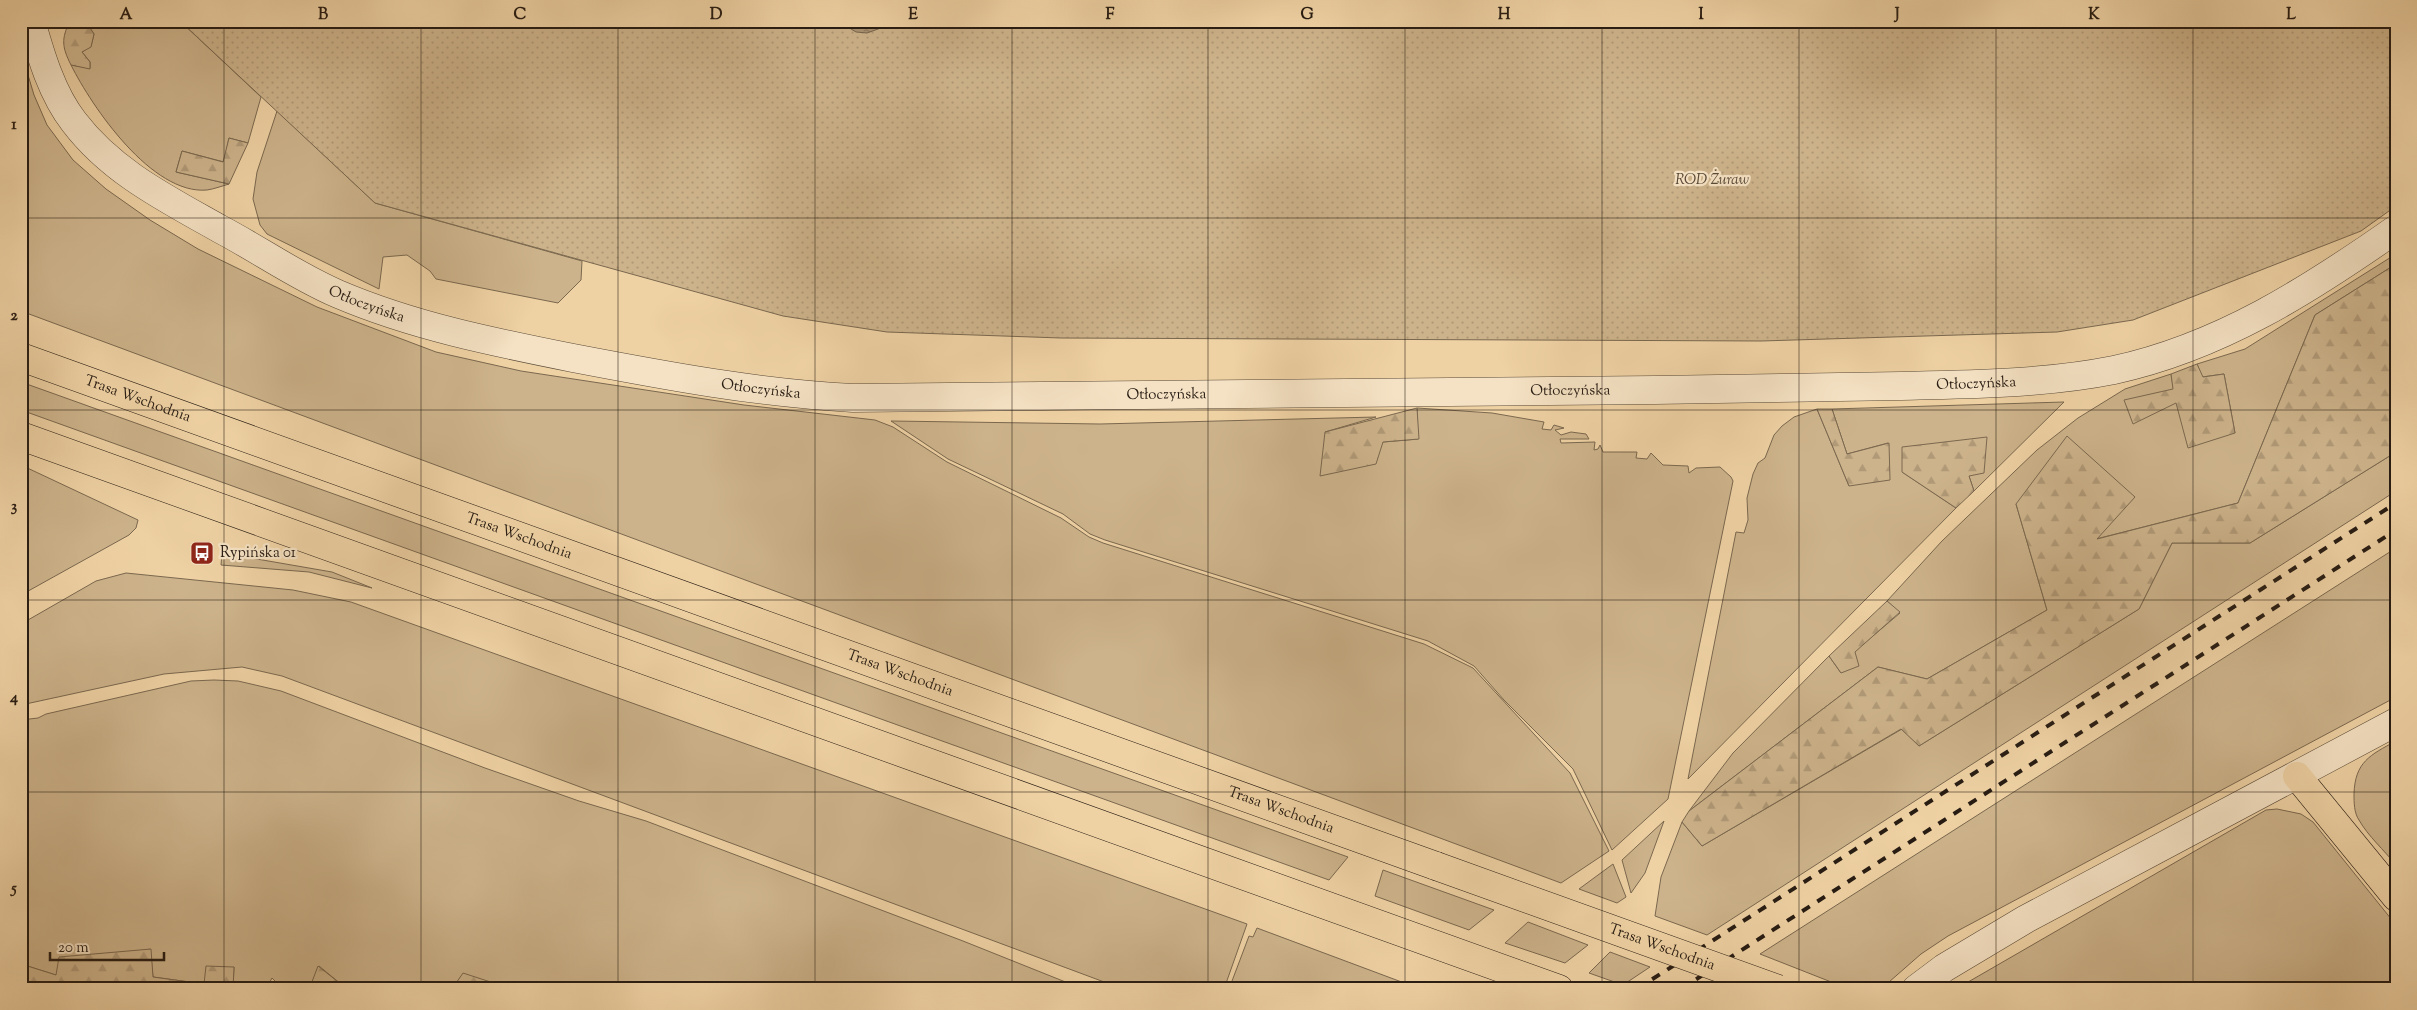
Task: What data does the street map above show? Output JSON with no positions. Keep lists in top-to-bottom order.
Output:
{
  "streets": {
    "main road": ["Trasa Wschodnia"],
    "street": ["Otłoczyńska"]
  },
  "parks": ["ROD Żuraw"],
  "places": {
    "bus stop": ["Rypińska 01"]
  },
  "scale_bar": "20 m",
  "grid": {
    "columns": [
      "A",
      "B",
      "C",
      "D",
      "E",
      "F",
      "G",
      "H",
      "I",
      "J",
      "K",
      "L"
    ],
    "rows": [
      "1",
      "2",
      "3",
      "4",
      "5"
    ]
  }
}
